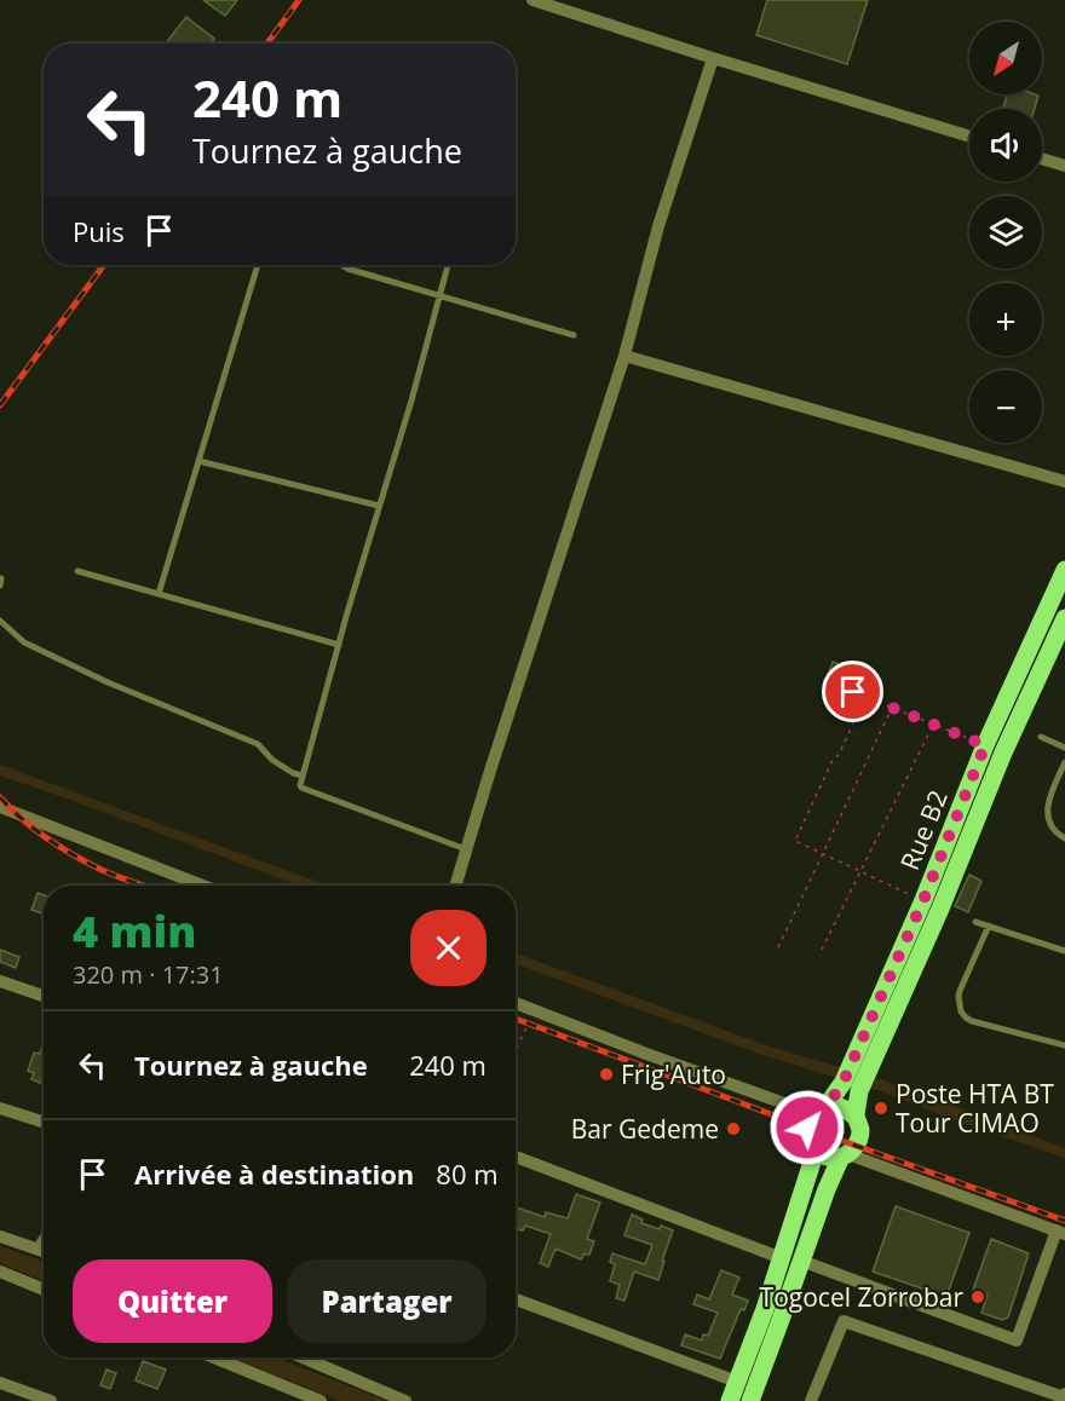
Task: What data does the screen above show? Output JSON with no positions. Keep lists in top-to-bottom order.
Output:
{
  "streets": {
    "main road": ["Rue B2"]
  },
  "places": [
    "Frig'Auto",
    "Poste HTA BT Tour CIMAO",
    "Bar Gedeme",
    "Togocel Zorrobar"
  ],
  "north": "bottom left",
  "page": {
    "map_buttons": ["+", "−"],
    "turn": ["240 m", "Tournez à gauche"],
    "then": "Puis",
    "heading": ["4 min", "320 m · 17:31"],
    "list": [
      {
        "name": "Tournez à gauche",
        "value": "240 m"
      },
      {
        "name": "Arrivée à destination",
        "value": "80 m"
      }
    ],
    "buttons": ["Quitter", "Partager"]
  }
}
